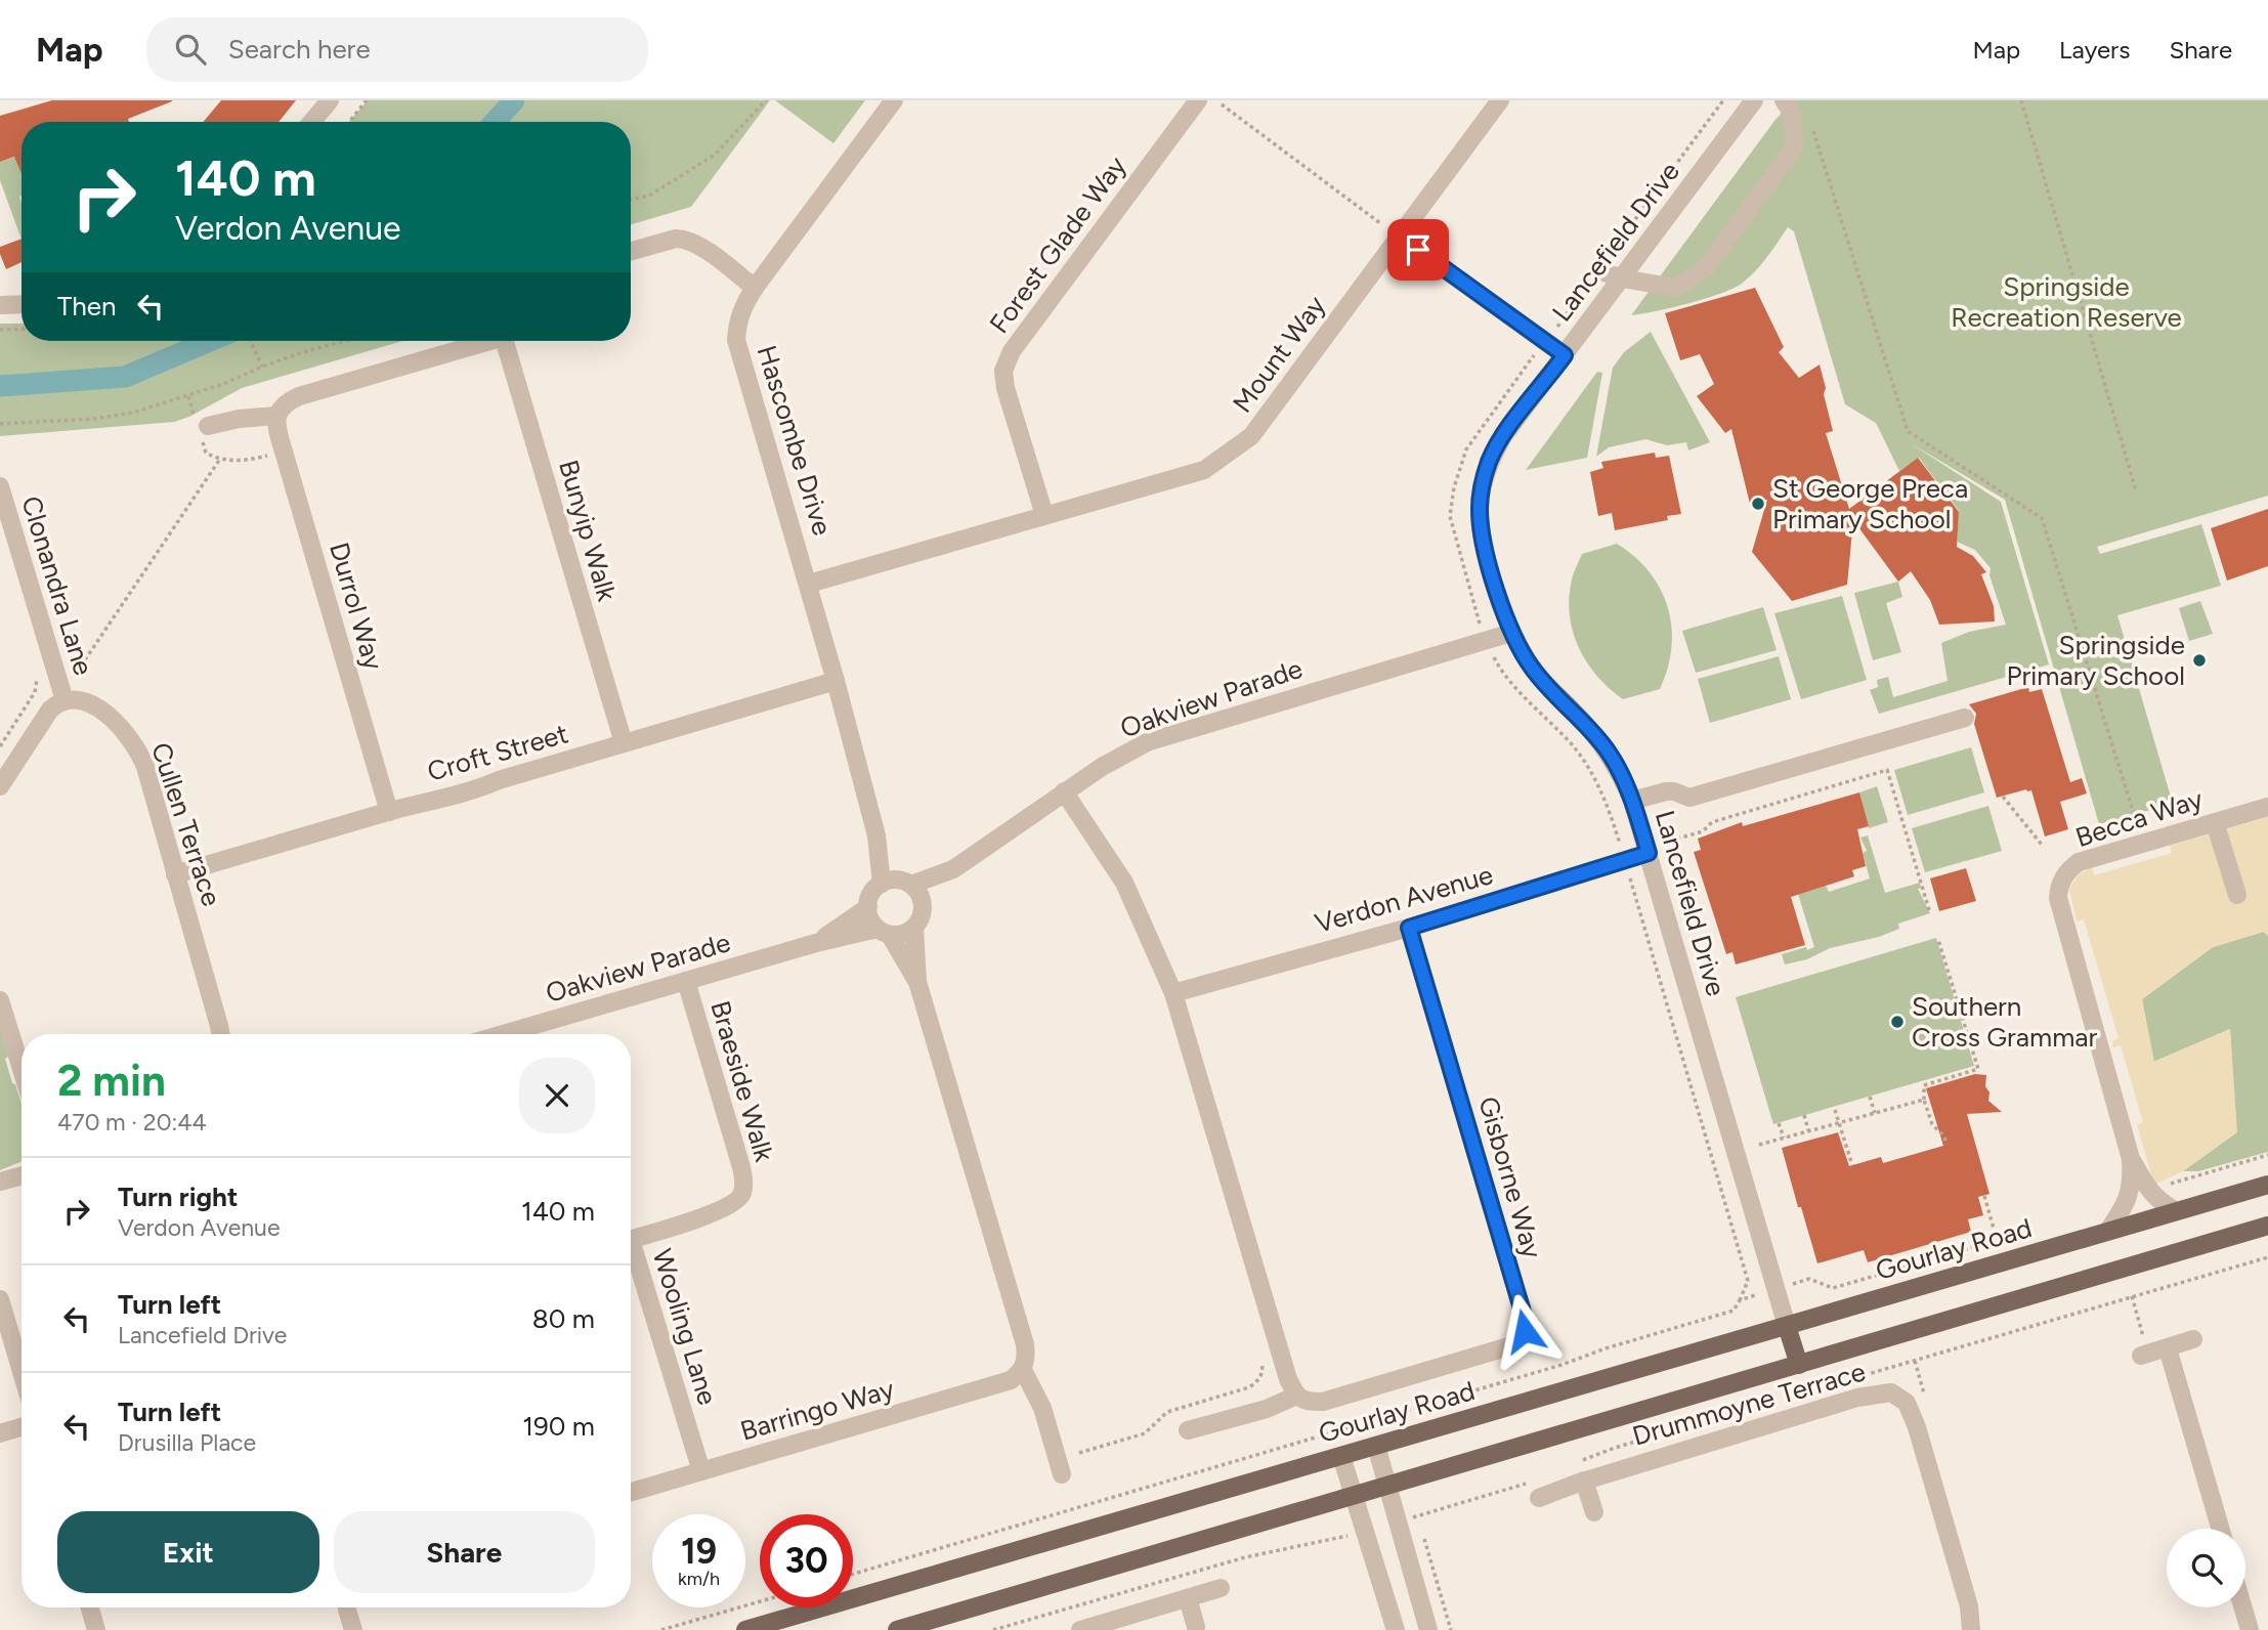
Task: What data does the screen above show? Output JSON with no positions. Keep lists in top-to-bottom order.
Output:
{
  "streets": {
    "main road": ["Gourlay Road"],
    "street": [
      "Lancefield Drive",
      "Forest Glade Way",
      "Mount Way",
      "Hascombe Drive",
      "Bunyip Walk",
      "Clonandra Lane",
      "Durrol Way",
      "Oakview Parade",
      "Croft Street",
      "Becca Way",
      "Cullen Terrace",
      "Verdon Avenue",
      "Braeside Walk",
      "Gisborne Way",
      "Wooling Lane",
      "Drummoyne Terrace",
      "Barringo Way"
    ]
  },
  "crossings": [
    ["Lancefield Drive", "Oakview Parade"],
    ["Lancefield Drive", "Verdon Avenue"],
    ["Lancefield Drive", "Gourlay Road"],
    ["Forest Glade Way", "Mount Way"],
    ["Mount Way", "Hascombe Drive"],
    ["Hascombe Drive", "Oakview Parade"],
    ["Hascombe Drive", "Croft Street"],
    ["Bunyip Walk", "Croft Street"],
    ["Clonandra Lane", "Cullen Terrace"],
    ["Durrol Way", "Croft Street"],
    ["Oakview Parade", "Braeside Walk"],
    ["Croft Street", "Cullen Terrace"],
    ["Becca Way", "Gourlay Road"],
    ["Verdon Avenue", "Gisborne Way"],
    ["Wooling Lane", "Barringo Way"]
  ],
  "parks": ["Springside Recreation Reserve"],
  "places": ["St George Preca Primary School", "Springside Primary School", "Southern Cross Grammar"],
  "page": {
    "header": "Map",
    "search": "Search here",
    "nav": ["Map", "Layers", "Share"],
    "turn": ["140 m", "Verdon Avenue"],
    "then": "Then",
    "heading": ["2 min", "470 m · 20:44"],
    "list": [
      {
        "name": "Turn right",
        "note": "Verdon Avenue",
        "value": "140 m"
      },
      {
        "name": "Turn left",
        "note": "Lancefield Drive",
        "value": "80 m"
      },
      {
        "name": "Turn left",
        "note": "Drusilla Place",
        "value": "190 m"
      }
    ],
    "buttons": ["Exit", "Share"],
    "speed": "19 km/h",
    "limit": "30"
  }
}
